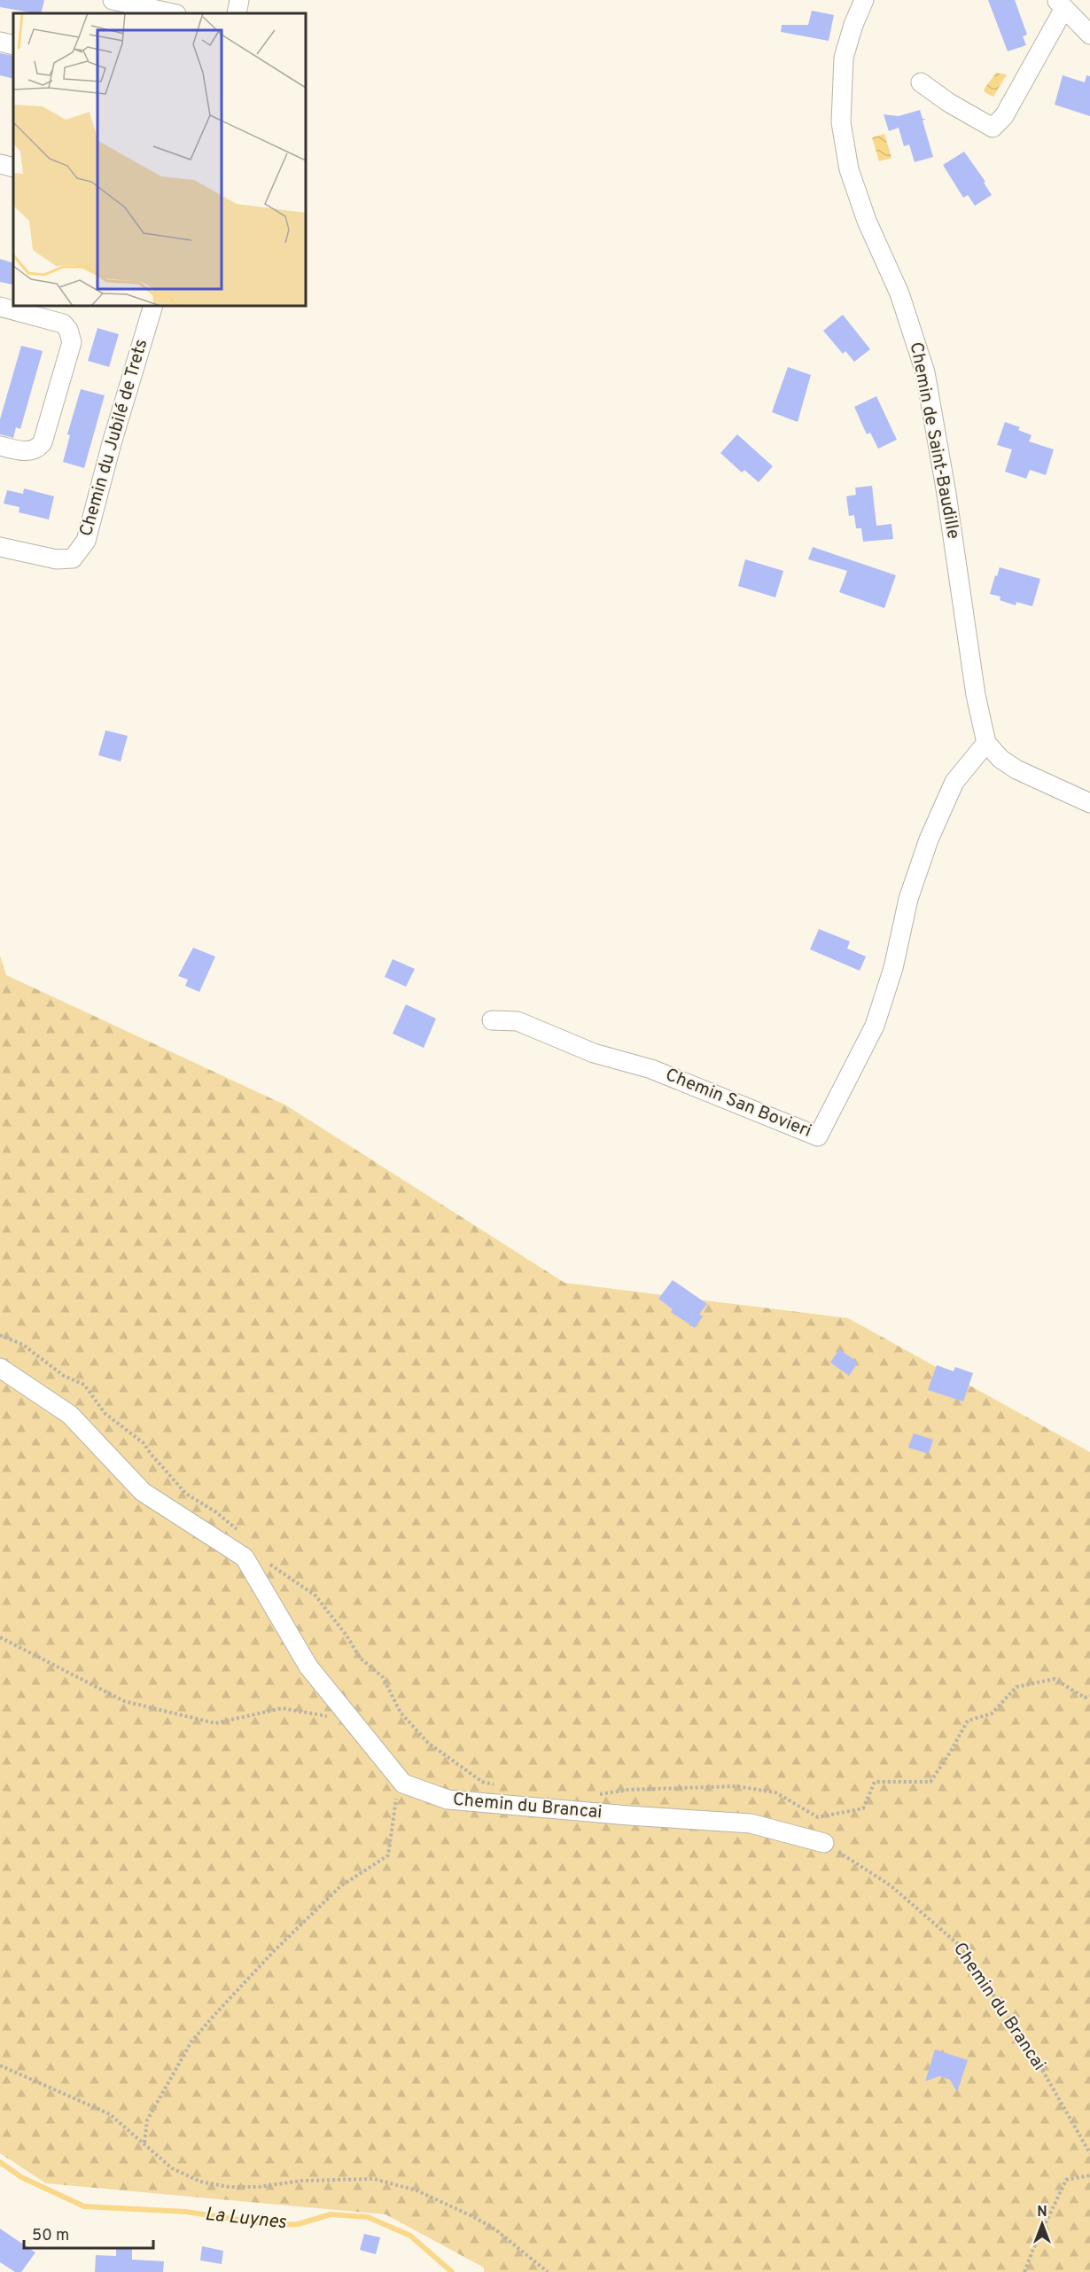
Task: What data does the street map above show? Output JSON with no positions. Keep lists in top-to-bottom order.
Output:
{
  "streets": {
    "street": [
      "Chemin du Jubilé de Trets",
      "Chemin de Saint-Baudille",
      "Chemin San Bovieri",
      "Chemin du Brancai"
    ]
  },
  "crossings": [
    ["Chemin de Saint-Baudille", "Chemin San Bovieri"]
  ],
  "water": ["La Luynes"],
  "scale_bar": "50 m",
  "north": "top"
}
